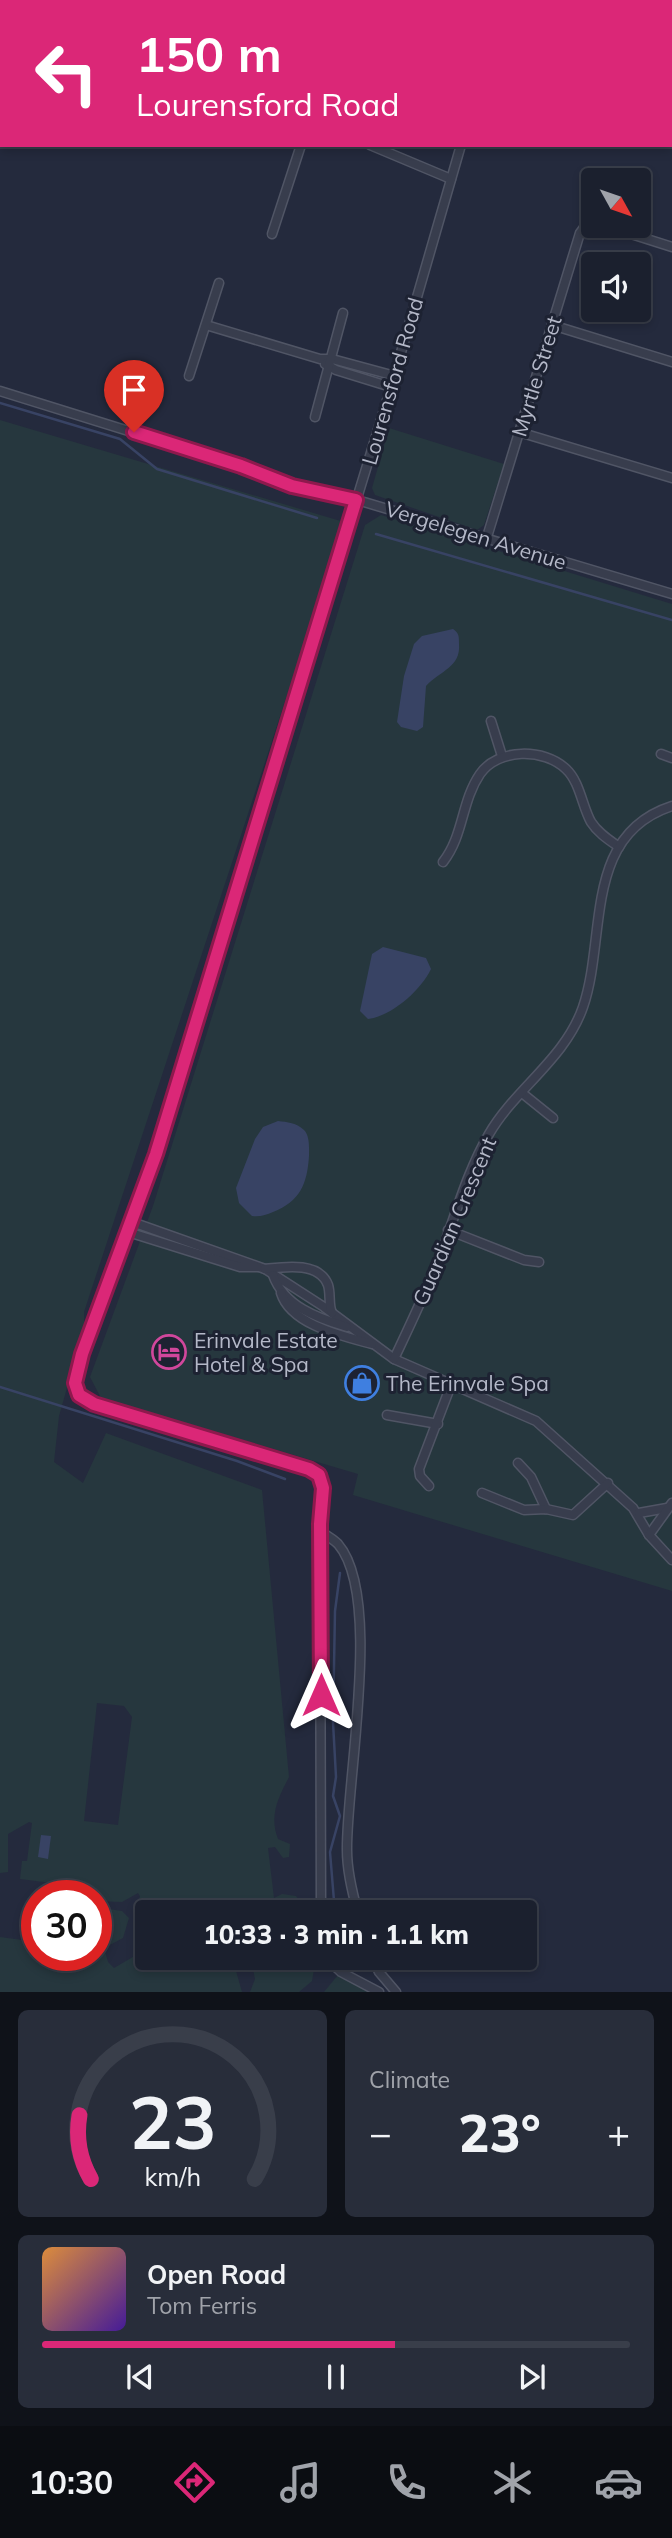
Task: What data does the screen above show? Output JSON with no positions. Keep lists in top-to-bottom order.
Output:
{
  "streets": {
    "street": [
      "Myrtle Street",
      "Lourensford Road",
      "Vergelegen Avenue",
      "Guardian Crescent"
    ]
  },
  "crossings": [
    ["Myrtle Street", "Vergelegen Avenue"],
    ["Lourensford Road", "Vergelegen Avenue"]
  ],
  "places": {
    "hotel": ["Erinvale Estate Hotel & Spa"],
    "shop": ["The Erinvale Spa"]
  },
  "north": "bottom right",
  "page": {
    "turn": ["150 m", "Lourensford Road"],
    "limit": "30",
    "trip": "10:33 · 3 min · 1.1 km",
    "tile": "Climate",
    "heat": ["−", "23°", "+"],
    "song": ["Open Road", "Tom Ferris"],
    "tabs": "10:30",
    "gauge": ["23", "km/h"]
  }
}
